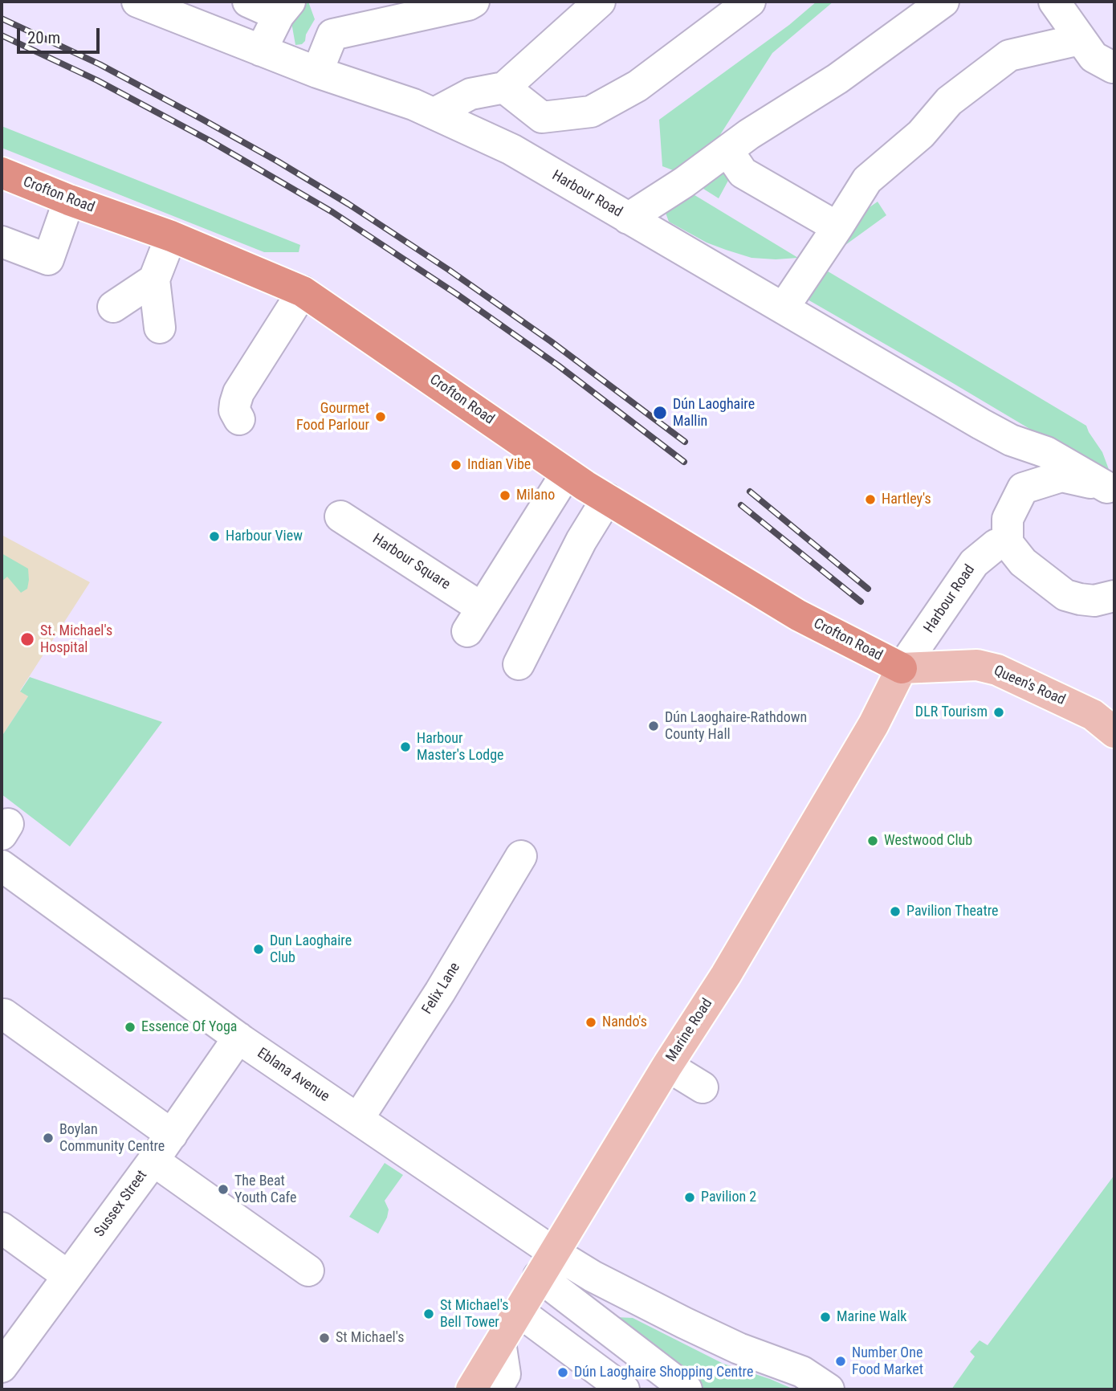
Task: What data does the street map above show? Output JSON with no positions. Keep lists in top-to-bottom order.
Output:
{
  "streets": {
    "highway": ["Crofton Road"],
    "main road": ["Queen's Road", "Marine Road"],
    "street": [
      "Harbour Road",
      "Harbour Square",
      "Felix Lane",
      "Eblana Avenue",
      "Sussex Street"
    ]
  },
  "crossings": [
    ["Harbour Road", "Crofton Road"],
    ["Harbour Road", "Queen's Road"],
    ["Harbour Road", "Marine Road"],
    ["Crofton Road", "Harbour Square"],
    ["Crofton Road", "Queen's Road"],
    ["Crofton Road", "Marine Road"],
    ["Queen's Road", "Marine Road"],
    ["Felix Lane", "Eblana Avenue"],
    ["Marine Road", "Eblana Avenue"],
    ["Eblana Avenue", "Sussex Street"]
  ],
  "places": [
    "Dún Laoghaire Mallin",
    "Gourmet Food Parlour",
    "Indian Vibe",
    "Milano",
    "Hartley's",
    "Harbour View",
    "St. Michael's Hospital",
    "DLR Tourism",
    "Dún Laoghaire-Rathdown County Hall",
    "Harbour Master's Lodge",
    "Westwood Club",
    "Pavilion Theatre",
    "Dun Laoghaire Club",
    "Nando's",
    "Essence Of Yoga",
    "Boylan Community Centre",
    "The Beat Youth Cafe",
    "Pavilion 2",
    "St Michael's Bell Tower",
    "Marine Walk",
    "St Michael's",
    "Number One Food Market",
    "Dún Laoghaire Shopping Centre"
  ],
  "scale_bar": "20 m"
}
